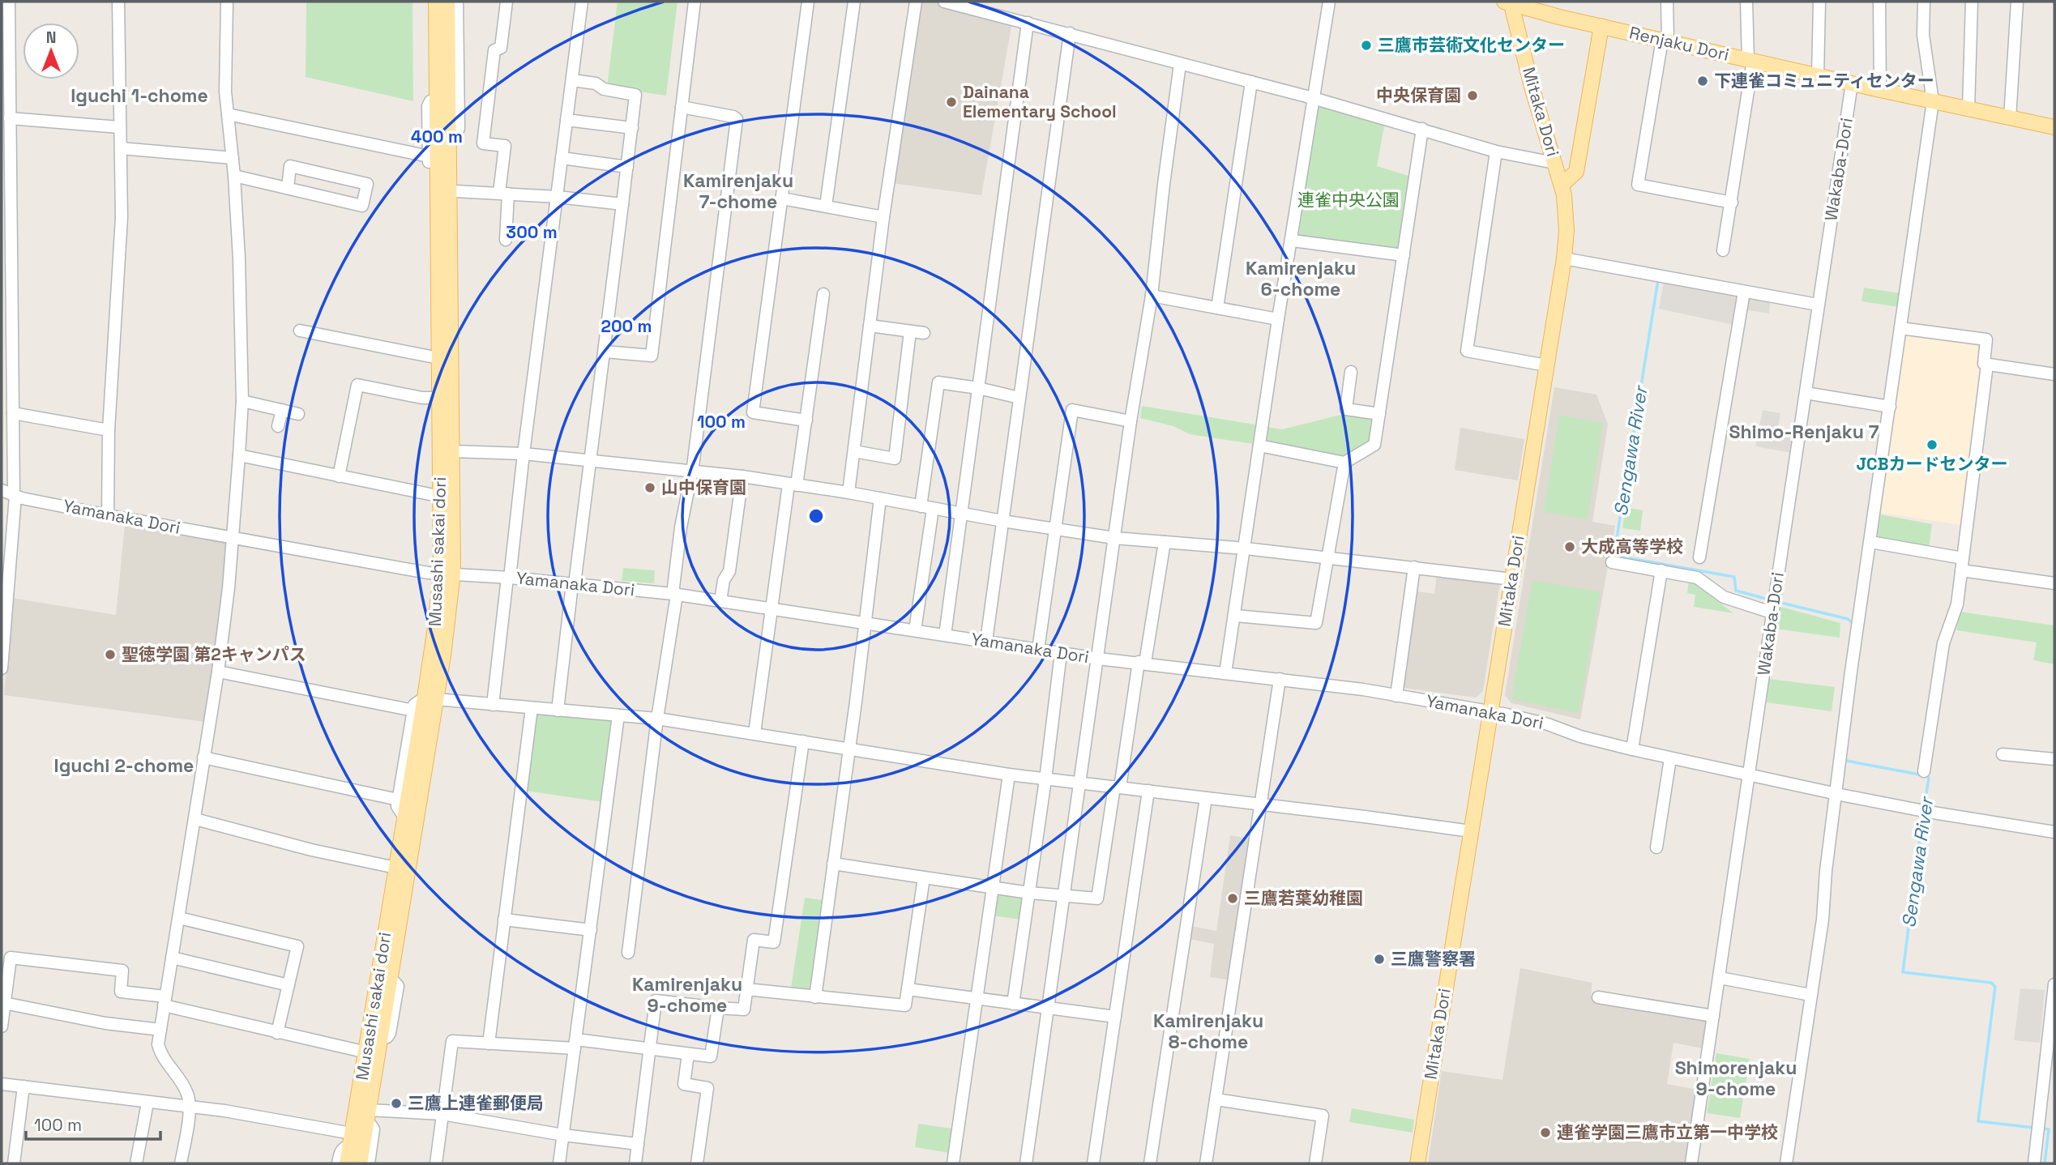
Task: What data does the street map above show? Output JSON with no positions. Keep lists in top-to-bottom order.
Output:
{
  "streets": {
    "main road": ["Renjaku Dori", "Mitaka Dori", "Musashi sakai dori"],
    "street": ["Wakaba-Dori", "Yamanaka Dori"]
  },
  "crossings": [
    ["Renjaku Dori", "Mitaka Dori"],
    ["Renjaku Dori", "Wakaba-Dori"],
    ["Mitaka Dori", "Yamanaka Dori"],
    ["Wakaba-Dori", "Yamanaka Dori"],
    ["Yamanaka Dori", "Musashi sakai dori"]
  ],
  "districts": [
    "Iguchi 1-chome",
    "Kamirenjaku 7-chome",
    "Kamirenjaku 6-chome",
    "Shimo-Renjaku 7",
    "Iguchi 2-chome",
    "Kamirenjaku 9-chome",
    "Kamirenjaku 8-chome",
    "Shimorenjaku 9-chome"
  ],
  "water": ["Sengawa River"],
  "parks": ["連雀中央公園"],
  "places": [
    "三鷹市芸術文化センター",
    "下連雀コミュニティセンター",
    "中央保育園",
    "Dainana Elementary School",
    "JCBカードセンター",
    "山中保育園",
    "大成高等学校",
    "聖徳学園 第2キャンパス",
    "三鷹若葉幼稚園",
    "三鷹警察署",
    "三鷹上連雀郵便局",
    "連雀学園三鷹市立第一中学校"
  ],
  "scale_bar": "100 m",
  "north": "top",
  "rings": [
    "400 m",
    "300 m",
    "200 m",
    "100 m"
  ]
}
